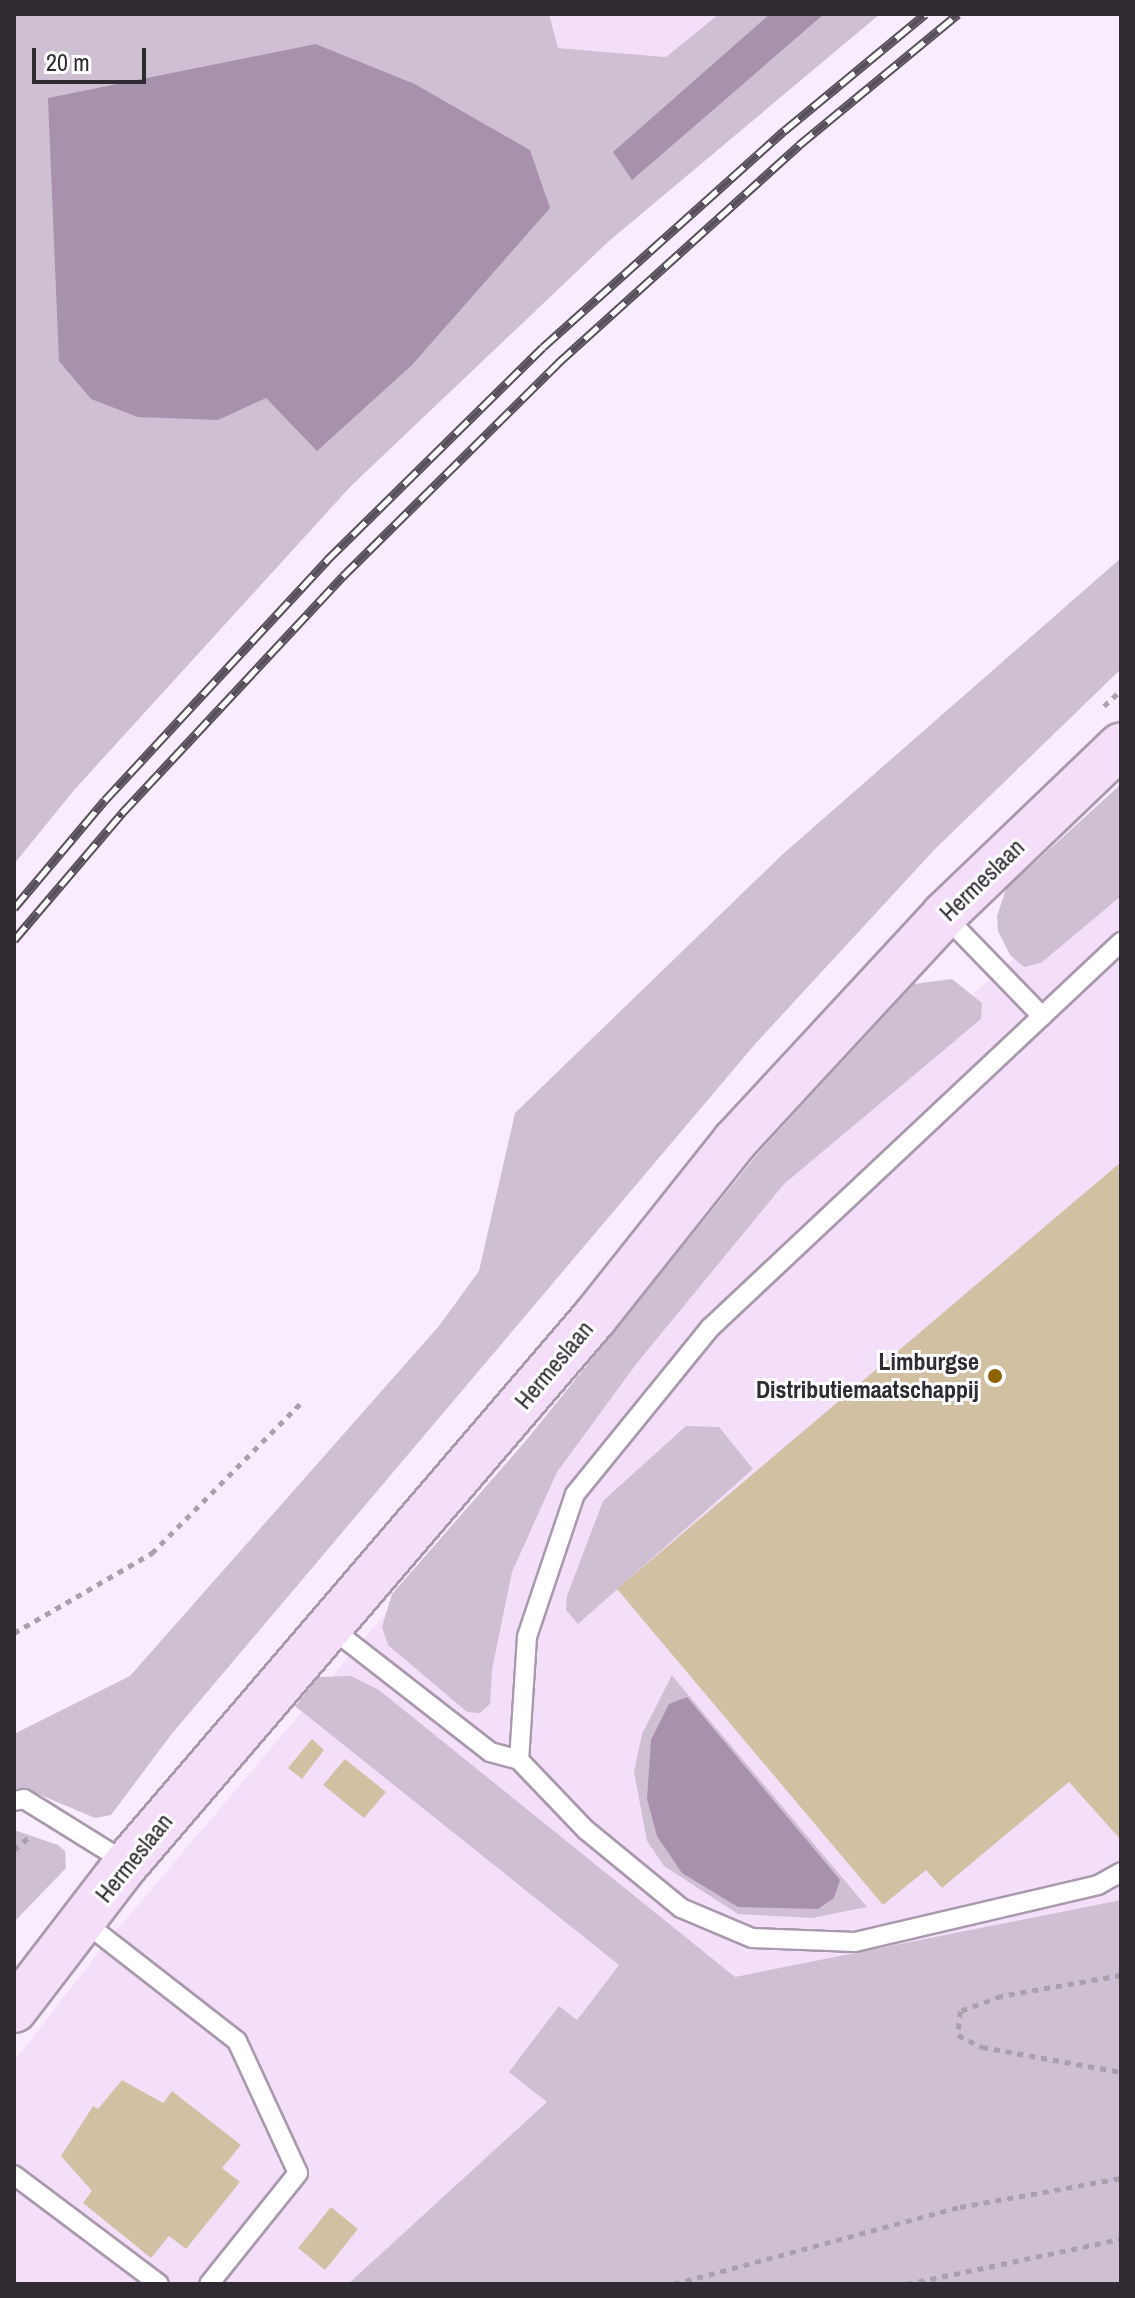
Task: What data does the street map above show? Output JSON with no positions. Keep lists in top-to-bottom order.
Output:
{
  "streets": {
    "street": ["Hermeslaan"]
  },
  "places": ["Limburgse Distributiemaatschappij"],
  "scale_bar": "20 m"
}
